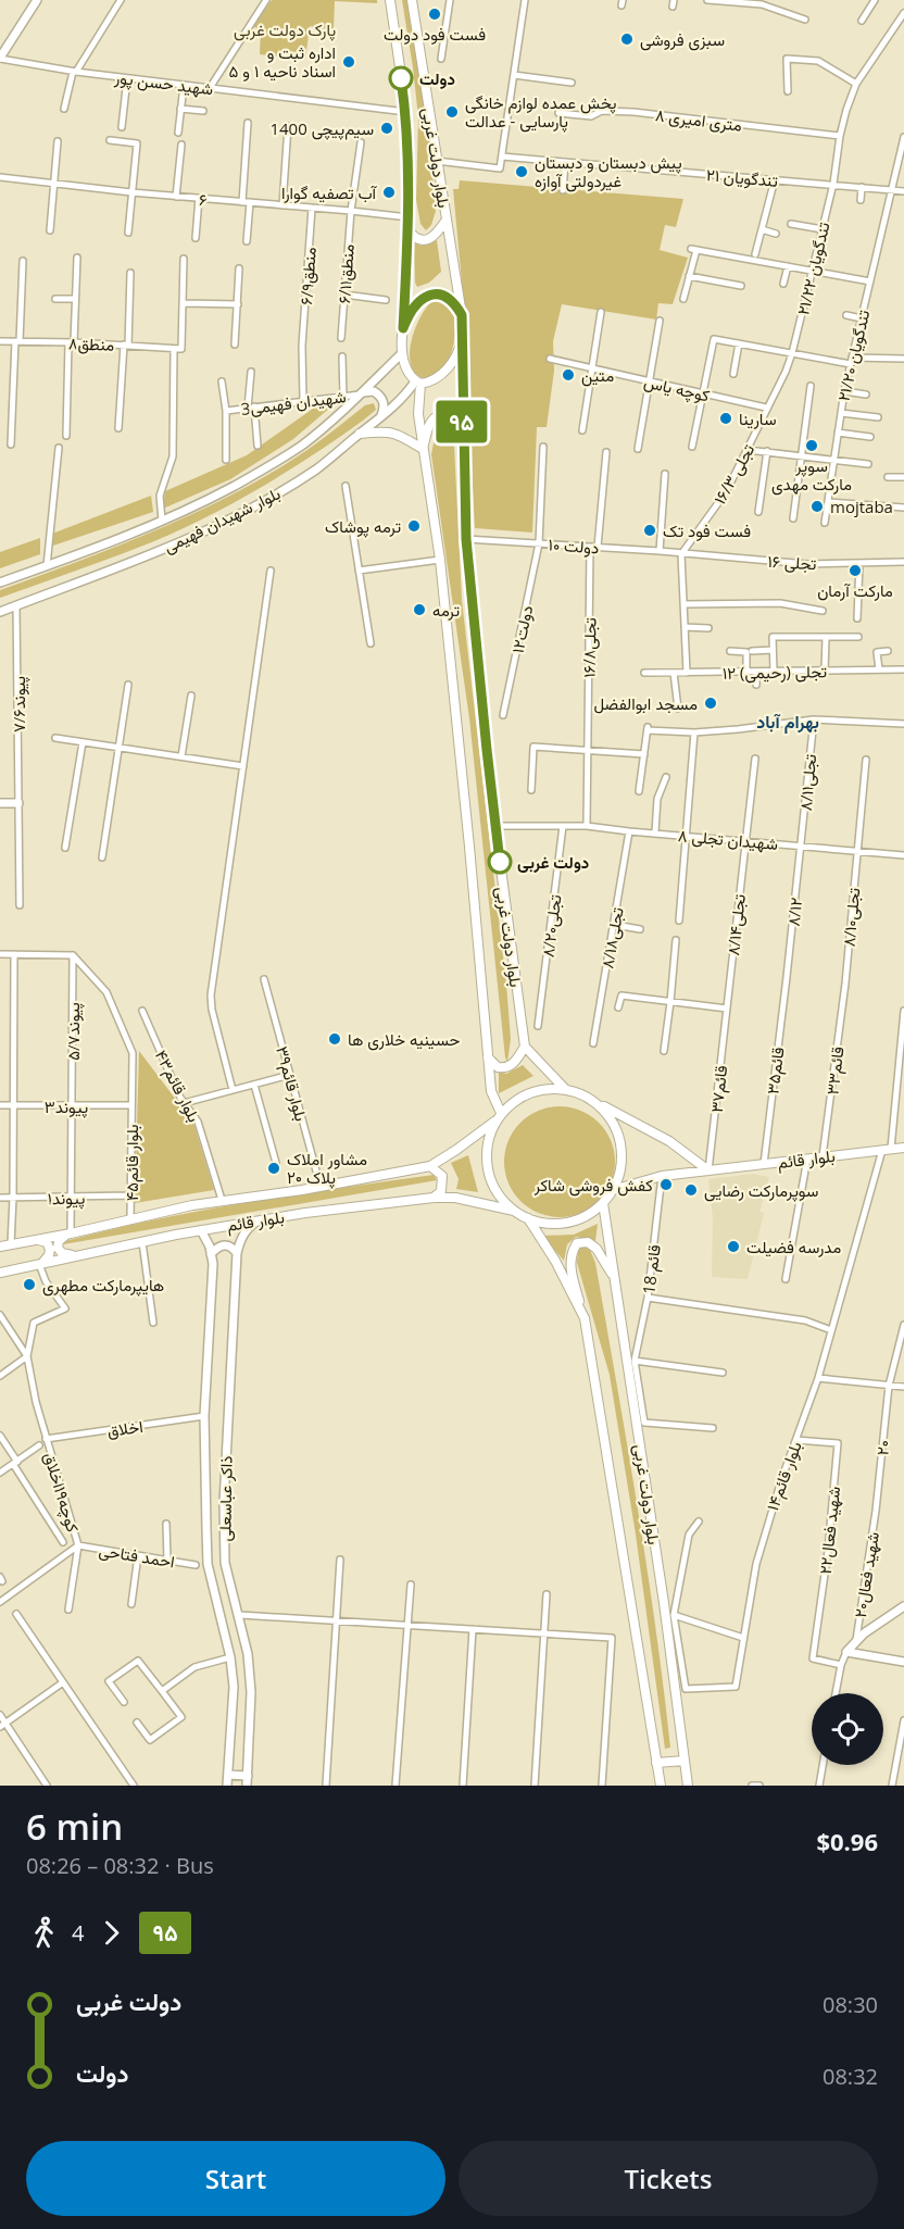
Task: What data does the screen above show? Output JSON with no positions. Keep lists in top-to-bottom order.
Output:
{
  "streets": {
    "main road": ["بلوار دولت غربی", "بلوار قائم"],
    "street": [
      "شهید حسن پور",
      "۸ متری امیری",
      "۲۱ تندگویان",
      "۶",
      "۲۱/۲۲ تندگویان",
      "منطق۶/۱۱",
      "منطق۶/۹",
      "منطق۸",
      "۲۱/۲۰ تندگویان",
      "کوچه یاس",
      "3شهیدان فهیمی",
      "۱۶/۳ تجلی",
      "بلوار شهیدان فهیمی",
      "۱۰ دولت",
      "۱۶ تجلی",
      "۱۲دولت",
      "تجلی۱۶/۸",
      "۱۲ تجلی (رحیمی)",
      "پیوند۷/۶",
      "تجلی۸/۱۱",
      "شهیدان تجلی ۸",
      "۸/۱۲",
      "تجلی۸/۱۰",
      "تجلی۸‌/۱۴",
      "تجلی۸/۲۰",
      "تجلی۸/۱۸",
      "پیوند۵/۷",
      "قائم۳۵",
      "قائم۳۳",
      "بلوار قائم۳۹",
      "بلوار قائم۴۳",
      "قائم۳۷",
      "پیوند۳",
      "بلوار قائم۴۵",
      "پیوند۱",
      "18 قائم",
      "اخلاق",
      "۲۰",
      "بلوار قائم۱۴",
      "کوچه۱۹اخلاق",
      "ذاکر عباسعلی",
      "شهید فعال۲۲",
      "احمد فتاحی",
      "شهید فعال۲۰"
    ]
  },
  "crossings": [
    ["شهید حسن پور", "بلوار دولت غربی"],
    ["۸ متری امیری", "۲۱/۲۲ تندگویان"],
    ["بلوار دولت غربی", "۶"],
    ["بلوار دولت غربی", "بلوار شهیدان فهیمی"],
    ["بلوار دولت غربی", "۱۰ دولت"],
    ["بلوار دولت غربی", "شهیدان تجلی ۸"],
    ["بلوار دولت غربی", "بلوار قائم"],
    ["۲۱ تندگویان", "۲۱/۲۲ تندگویان"],
    ["۲۱ تندگویان", "۲۱/۲۰ تندگویان"],
    ["۶", "منطق۶/۱۱"],
    ["۶", "منطق۶/۹"],
    ["۲۱/۲۲ تندگویان", "۱۶/۳ تجلی"],
    ["منطق۶/۹", "3شهیدان فهیمی"],
    ["کوچه یاس", "۱۶/۳ تجلی"],
    ["3شهیدان فهیمی", "بلوار شهیدان فهیمی"],
    ["۱۶/۳ تجلی", "۱۰ دولت"],
    ["۱۶/۳ تجلی", "۱۶ تجلی"],
    ["بلوار شهیدان فهیمی", "پیوند۷/۶"],
    ["۱۰ دولت", "۱۶ تجلی"],
    ["۱۰ دولت", "۱۲دولت"],
    ["۱۰ دولت", "تجلی۱۶/۸"],
    ["تجلی۱۶/۸", "شهیدان تجلی ۸"],
    ["تجلی۸/۱۱", "شهیدان تجلی ۸"],
    ["تجلی۸/۱۱", "۸/۱۲"],
    ["شهیدان تجلی ۸", "۸/۱۲"],
    ["شهیدان تجلی ۸", "تجلی۸/۱۰"],
    ["شهیدان تجلی ۸", "تجلی۸‌/۱۴"],
    ["شهیدان تجلی ۸", "تجلی۸/۲۰"],
    ["شهیدان تجلی ۸", "تجلی۸/۱۸"],
    ["۸/۱۲", "قائم۳۵"],
    ["تجلی۸/۱۰", "قائم۳۳"],
    ["تجلی۸‌/۱۴", "قائم۳۷"],
    ["پیوند۵/۷", "پیوند۳"],
    ["پیوند۵/۷", "بلوار قائم"],
    ["پیوند۵/۷", "بلوار قائم۴۵"],
    ["پیوند۵/۷", "پیوند۱"],
    ["قائم۳۵", "بلوار قائم"],
    ["قائم۳۳", "بلوار قائم"],
    ["بلوار قائم۳۹", "بلوار قائم"],
    ["بلوار قائم۴۳", "بلوار قائم"],
    ["قائم۳۷", "بلوار قائم"],
    ["پیوند۳", "بلوار قائم۴۵"],
    ["بلوار قائم", "بلوار قائم۴۵"],
    ["بلوار قائم", "18 قائم"],
    ["بلوار قائم", "بلوار قائم۱۴"],
    ["بلوار قائم", "ذاکر عباسعلی"],
    ["بلوار قائم۴۵", "پیوند۱"],
    ["اخلاق", "کوچه۱۹اخلاق"],
    ["اخلاق", "ذاکر عباسعلی"],
    ["۲۰", "شهید فعال۲۰"],
    ["بلوار قائم۱۴", "شهید فعال۲۲"],
    ["کوچه۱۹اخلاق", "احمد فتاحی"]
  ],
  "districts": ["بهرام آباد"],
  "parks": ["پارک دولت غربی"],
  "places": [
    "فست فود دولت",
    "سبزی فروشی",
    "اداره ثبت و اسناد ناحیه ۱ و ۵",
    "دولت",
    "پخش عمده لوازم خانگی پارسایی - عدالت",
    "سیم‌پیچی 1400",
    "پیش دبستان و دبستان غیردولتی آوازه",
    "آب تصفیه گوارا",
    "متین",
    "سارینا",
    "سوپر مارکت مهدی",
    "mojtaba",
    "ترمه پوشاک",
    "فست فود تک",
    "مارکت آرمان",
    "ترمه",
    "مسجد ابوالفضل",
    "دولت غربی",
    "حسینیه خلاری ها",
    "مشاور املاک پلاک ۲۰",
    "کفش فروشی شاکر",
    "سوپرمارکت رضایی",
    "مدرسه فضیلت",
    "هایپرمارکت مطهری"
  ],
  "lines": ["bus line ۹۵"],
  "page": {
    "on_map": "۹۵",
    "heading": ["6 min", "08:26 – 08:32 · Bus", "$0.96"],
    "legs": ["4", "۹۵"],
    "list": [
      {
        "name": "دولت غربی",
        "value": "08:30"
      },
      {
        "name": "دولت",
        "value": "08:32"
      }
    ],
    "buttons": ["Start", "Tickets"]
  }
}
